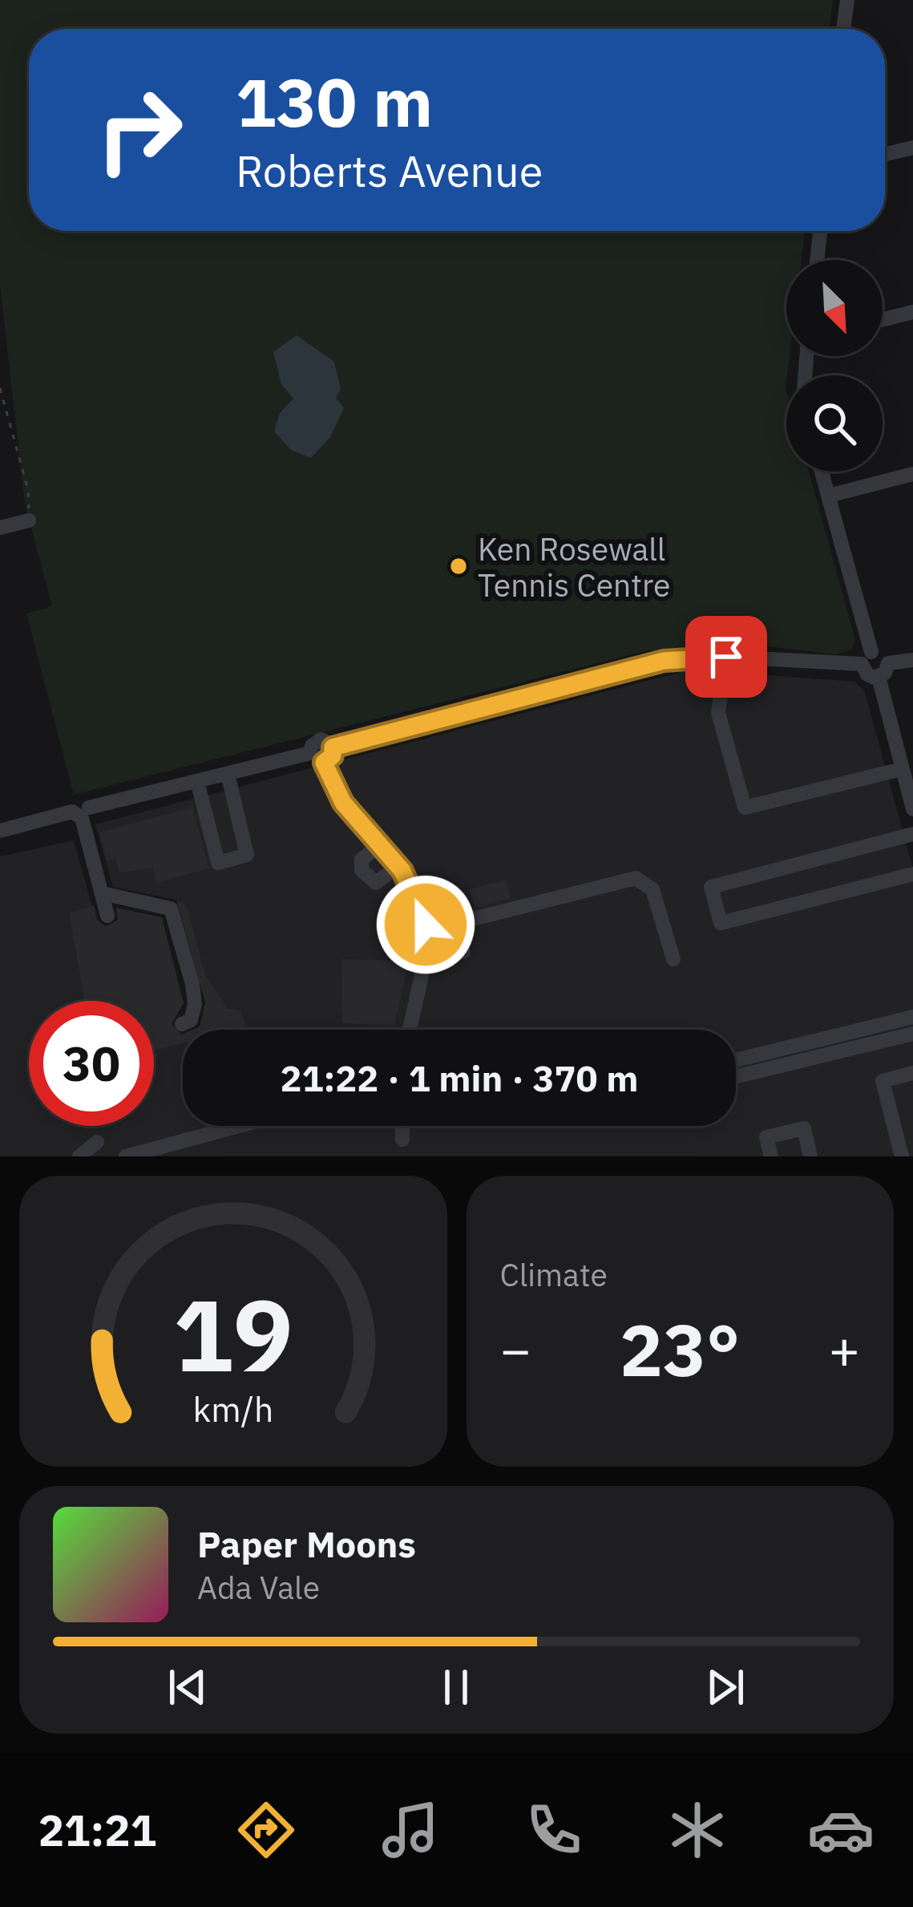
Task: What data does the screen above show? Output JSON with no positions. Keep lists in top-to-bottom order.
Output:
{
  "places": ["Ken Rosewall Tennis Centre"],
  "north": "bottom right",
  "page": {
    "turn": ["130 m", "Roberts Avenue"],
    "limit": "30",
    "trip": "21:22 · 1 min · 370 m",
    "tile": "Climate",
    "heat": ["−", "23°", "+"],
    "song": ["Paper Moons", "Ada Vale"],
    "tabs": "21:21",
    "gauge": ["19", "km/h"]
  }
}
